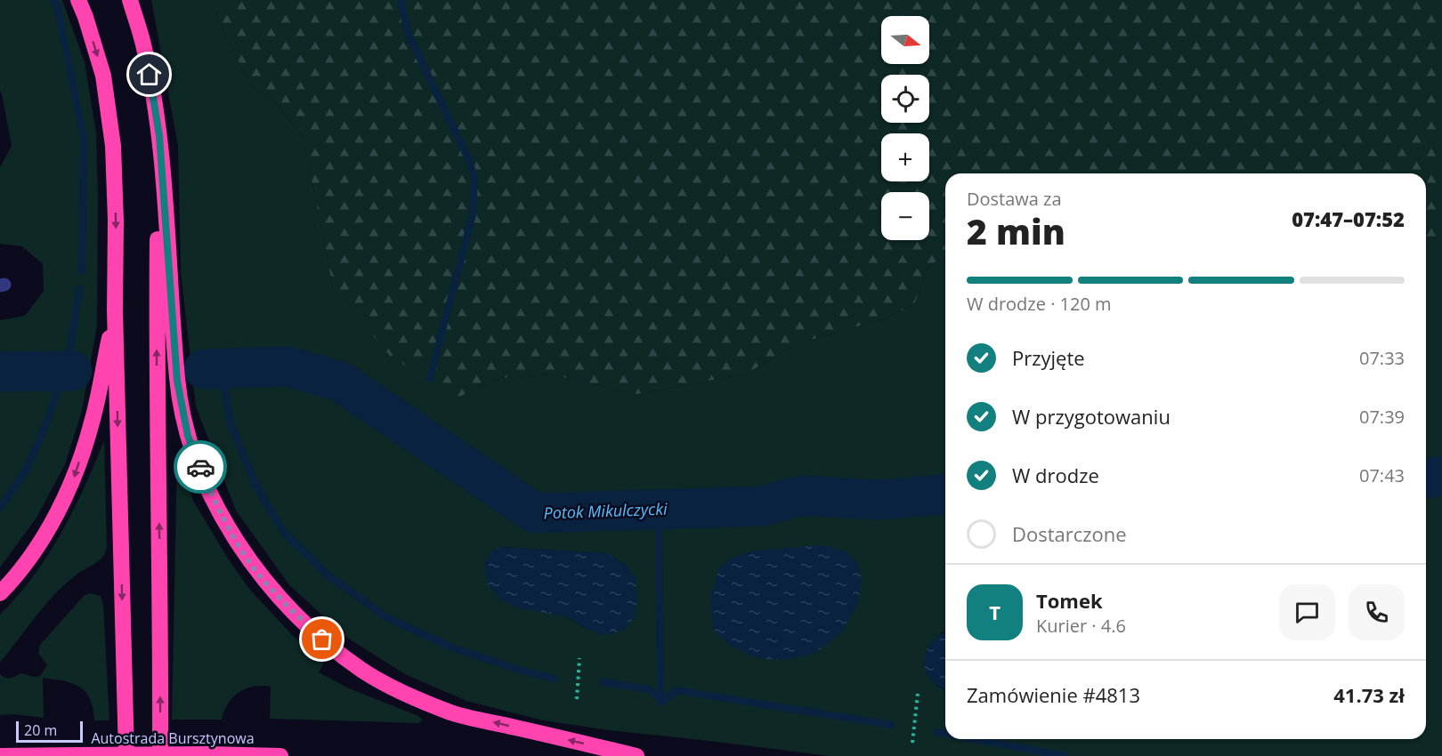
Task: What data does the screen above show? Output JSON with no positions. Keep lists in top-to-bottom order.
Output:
{
  "streets": {
    "highway": ["Autostrada Bursztynowa"]
  },
  "water": ["Potok Mikulczycki"],
  "scale_bar": "20 m",
  "north": "right",
  "page": {
    "map_buttons": ["+", "−"],
    "heading": ["2 min", "Dostawa za", "07:47–07:52"],
    "panel": [
      "Tomek",
      "Kurier · 4.6",
      "Zamówienie #4813",
      "41.73 zł"
    ],
    "bar": "W drodze · 120 m",
    "list": [
      ["Przyjęte", "07:33"],
      ["W przygotowaniu", "07:39"],
      ["W drodze", "07:43"],
      "Dostarczone"
    ],
    "round": "T",
    "scale": "20 m"
  }
}
